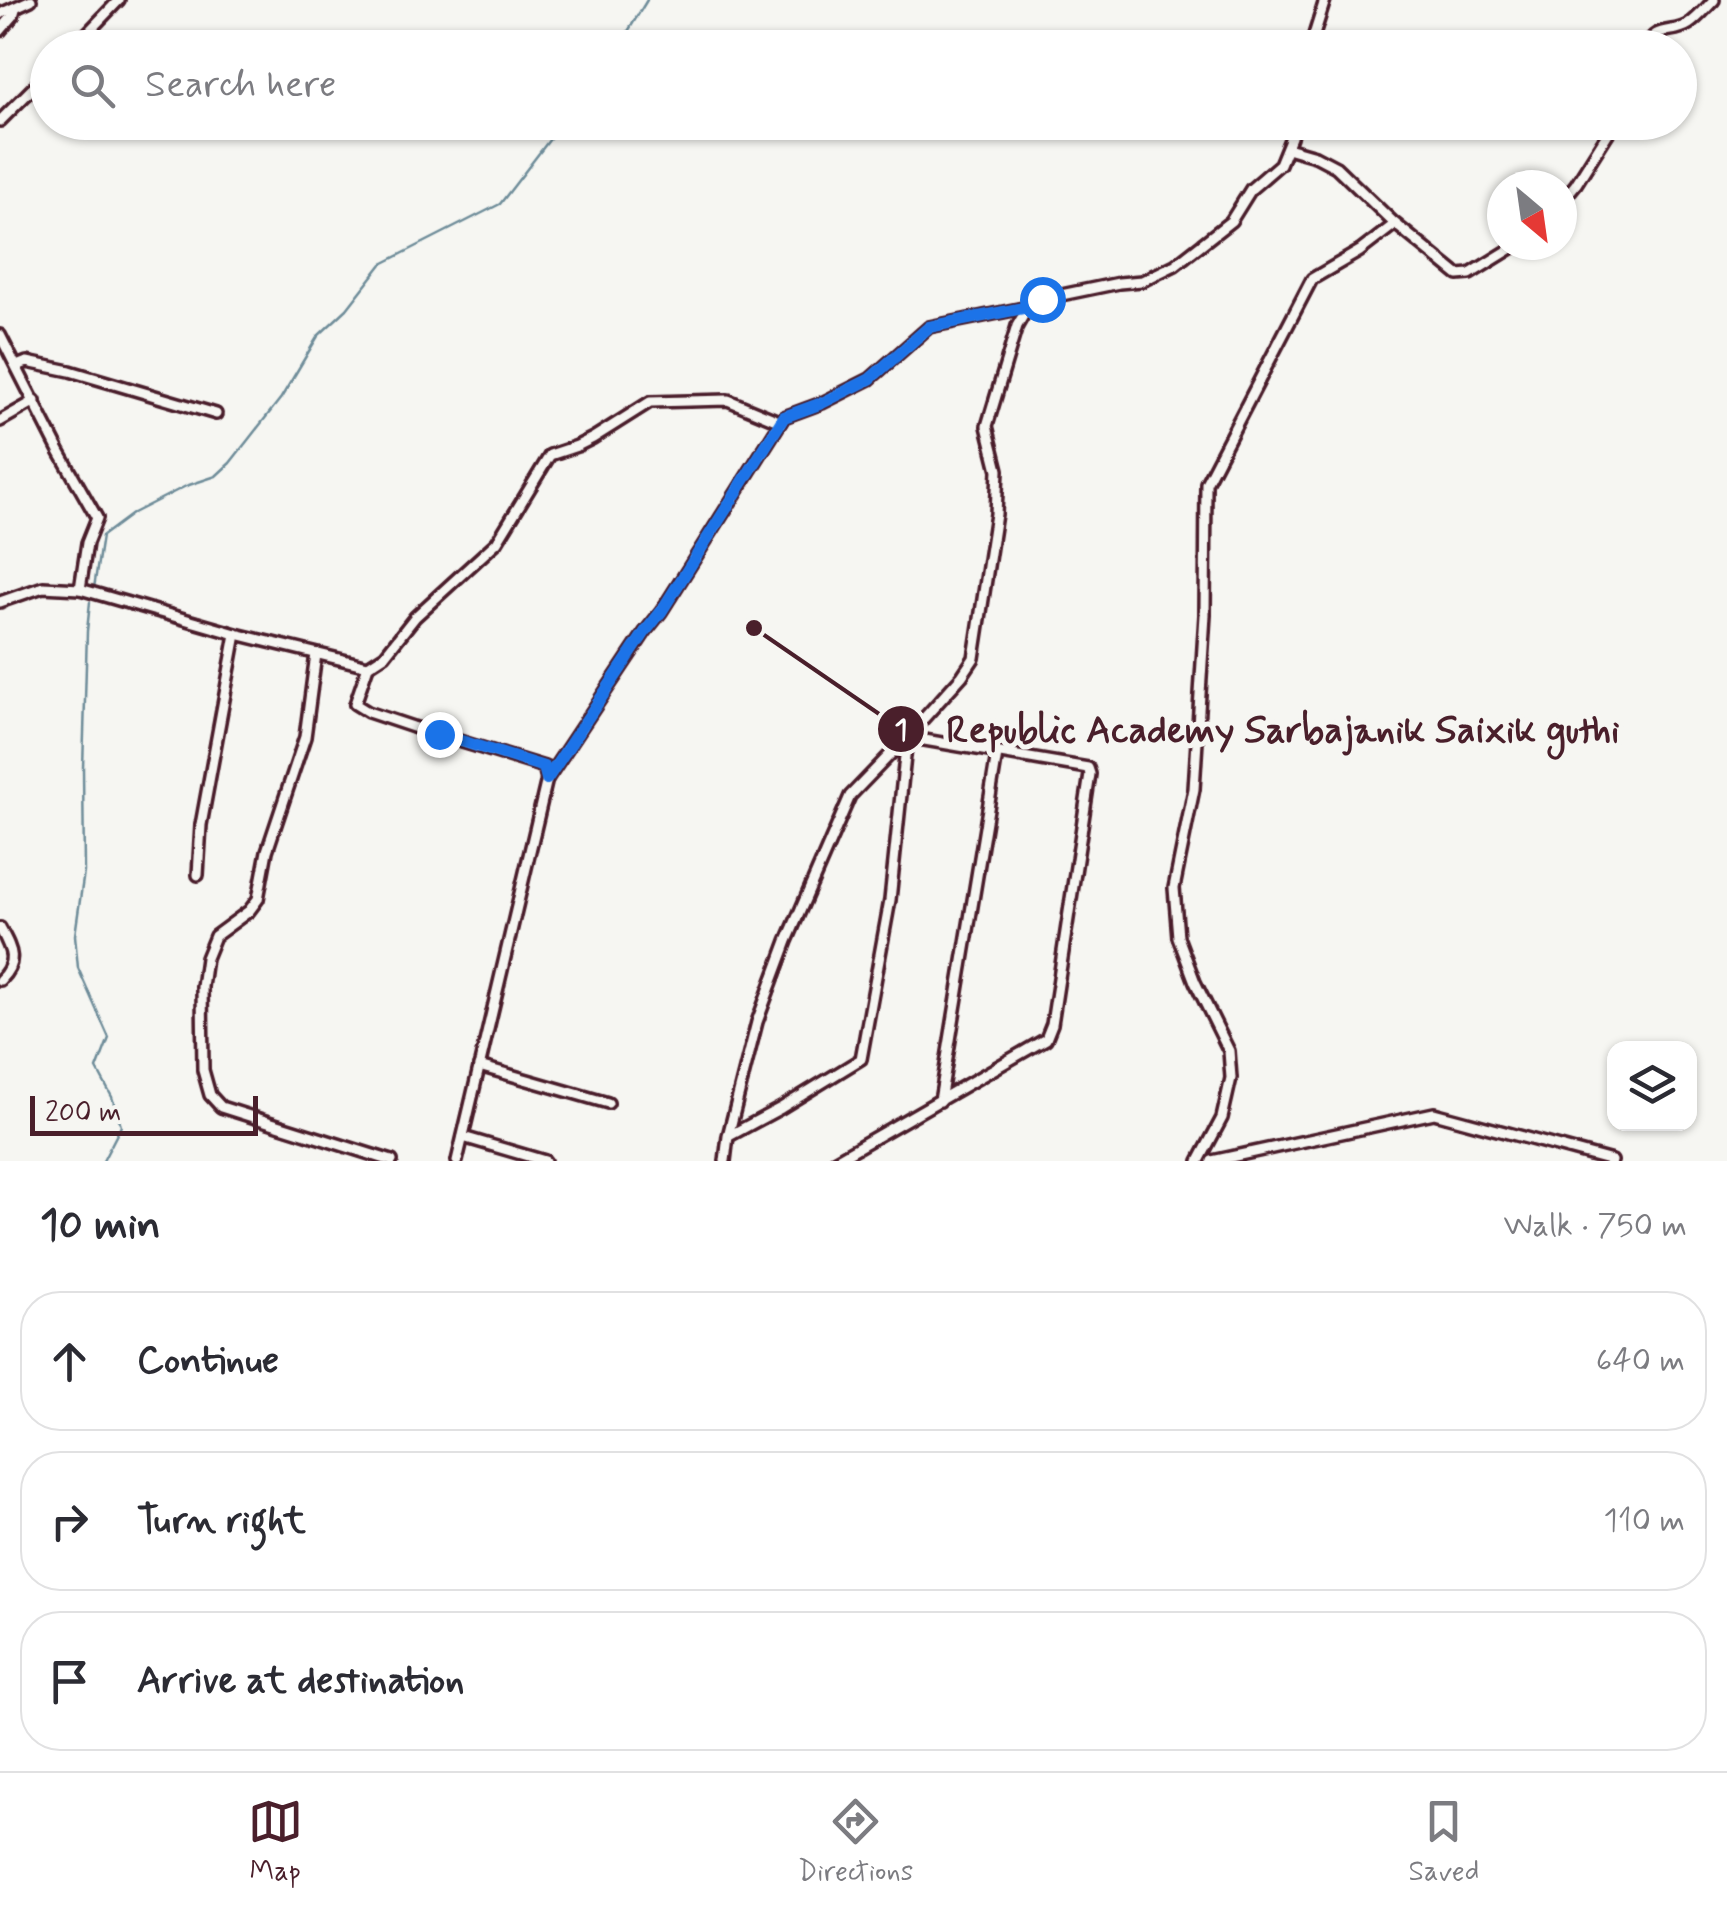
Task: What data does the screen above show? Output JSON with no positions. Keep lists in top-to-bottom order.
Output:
{
  "places": ["Republic Academy Sarbajanik Saixik guthi"],
  "scale_bar": "200 m",
  "north": "bottom right",
  "page": {
    "search": "Search here",
    "scale": "200 m",
    "heading": ["10 min", "Walk · 750 m"],
    "list": [
      ["Continue", "640 m"],
      ["Turn right", "110 m"],
      "Arrive at destination"
    ],
    "nav": ["Map", "Directions", "Saved"]
  }
}
